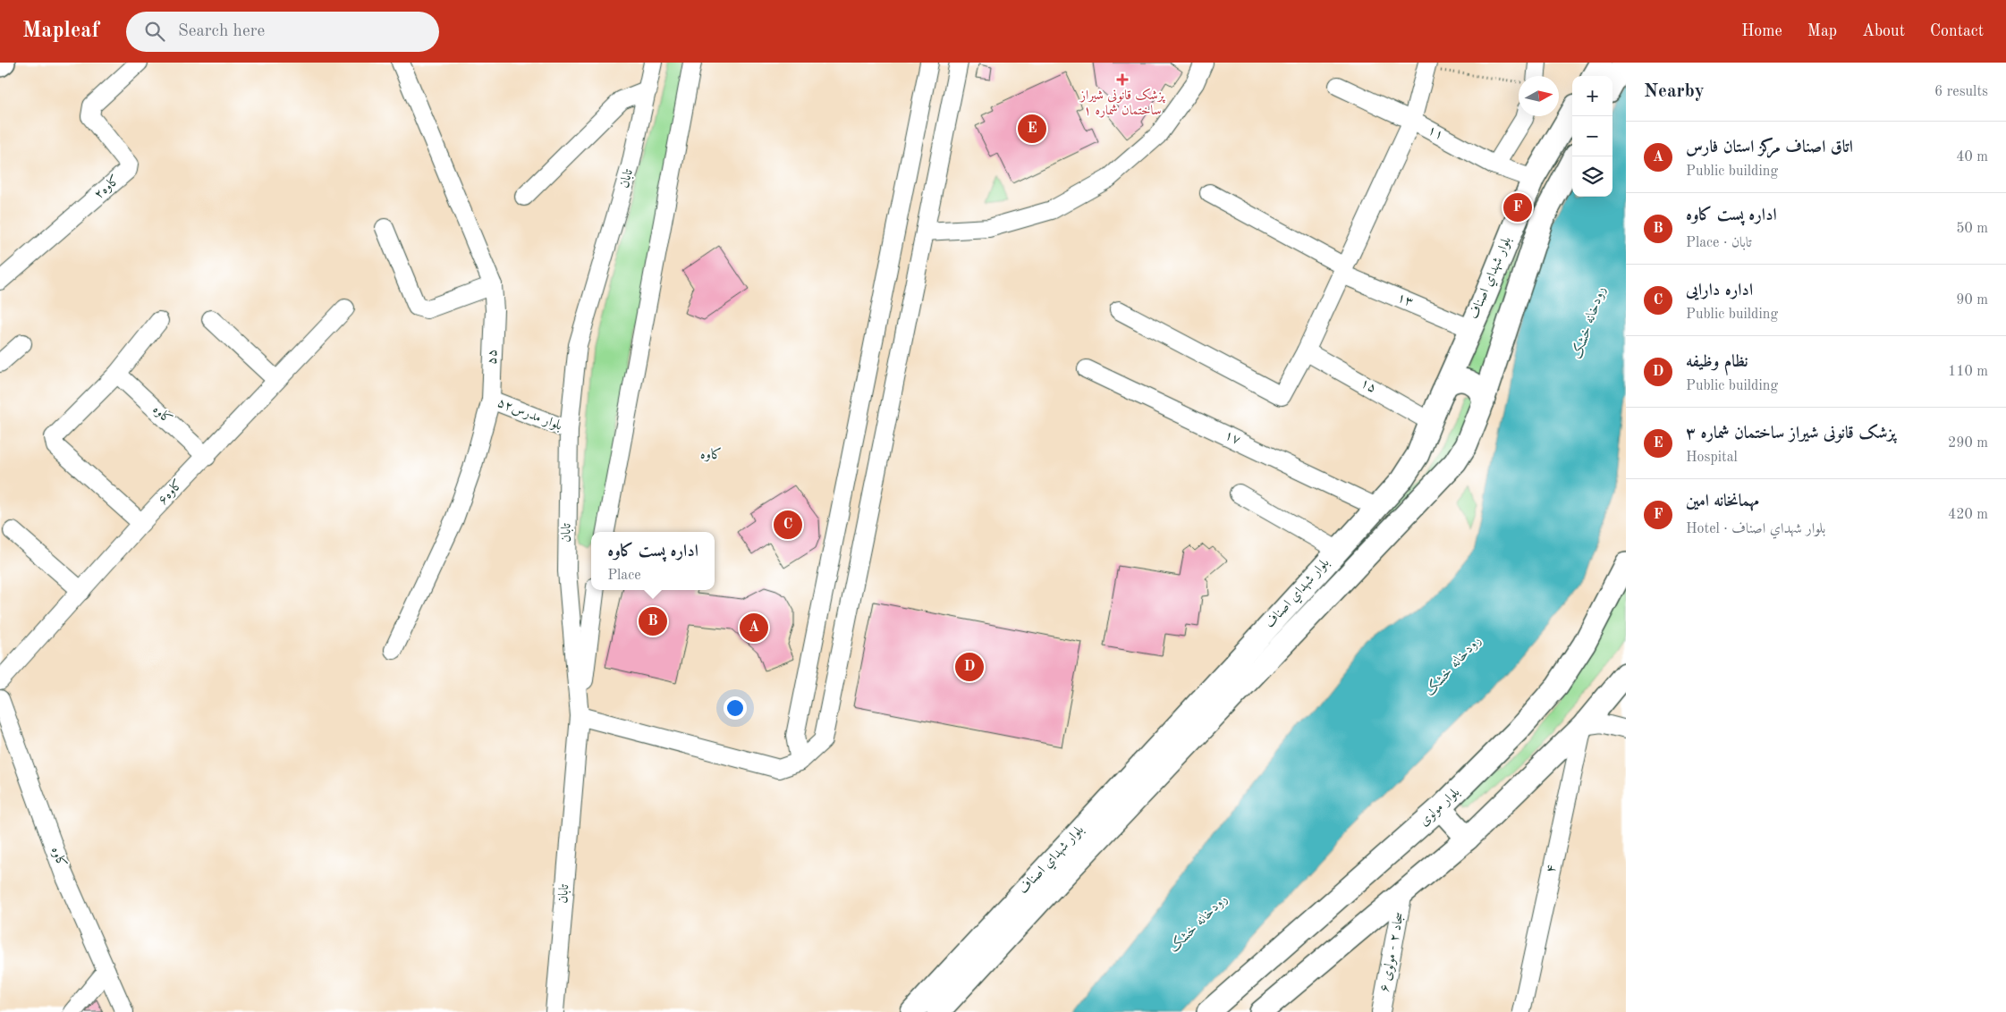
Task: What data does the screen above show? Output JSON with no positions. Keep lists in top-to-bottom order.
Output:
{
  "streets": {
    "main road": ["بلوار شهداي اصناف", "بلوار مولوی"],
    "street": [
      "۱۱",
      "تابان",
      "کاوه۲",
      "۱۳",
      "۵۵",
      "۱۵",
      "کاوه",
      "۵۲بلوار مدرس",
      "۱۷",
      "کاوه۶",
      "۴",
      "سجاد ۲ - مولوی ۶"
    ]
  },
  "crossings": [
    ["۱۱", "بلوار شهداي اصناف"],
    ["تابان", "۵۲بلوار مدرس"],
    ["بلوار شهداي اصناف", "۱۳"],
    ["بلوار شهداي اصناف", "۱۵"],
    ["بلوار شهداي اصناف", "۱۷"],
    ["۵۵", "۵۲بلوار مدرس"],
    ["کاوه", "کاوه۶"]
  ],
  "districts": ["کاوه"],
  "water": ["رودخانه خشک"],
  "places": {
    "health": ["پزشک قانونی شیراز ساختمان شماره ۱"]
  },
  "north": "right",
  "page": {
    "header": "Mapleaf",
    "search": "Search here",
    "nav": [
      "Home",
      "Map",
      "About",
      "Contact"
    ],
    "heading": ["Nearby", "6 results"],
    "map_buttons": ["+", "−"],
    "pins": [
      "E",
      "F",
      "C",
      "B",
      "A",
      "D"
    ],
    "list": [
      {
        "mark": "A",
        "name": "اتاق اصناف مرکز استان فارس",
        "note": "Public building",
        "value": "40 m"
      },
      {
        "mark": "B",
        "name": "اداره پست کاوه",
        "note": "Place · تابان",
        "value": "50 m"
      },
      {
        "mark": "C",
        "name": "اداره دارایی",
        "note": "Public building",
        "value": "90 m"
      },
      {
        "mark": "D",
        "name": "نظام وظیفه",
        "note": "Public building",
        "value": "110 m"
      },
      {
        "mark": "E",
        "name": "پزشک قانونی شیراز ساختمان شماره ٣",
        "note": "Hospital",
        "value": "290 m"
      },
      {
        "mark": "F",
        "name": "مهمانخانه امین",
        "note": "Hotel · بلوار شهداي اصناف",
        "value": "420 m"
      }
    ],
    "popup": ["اداره پست کاوه", "Place"]
  }
}
